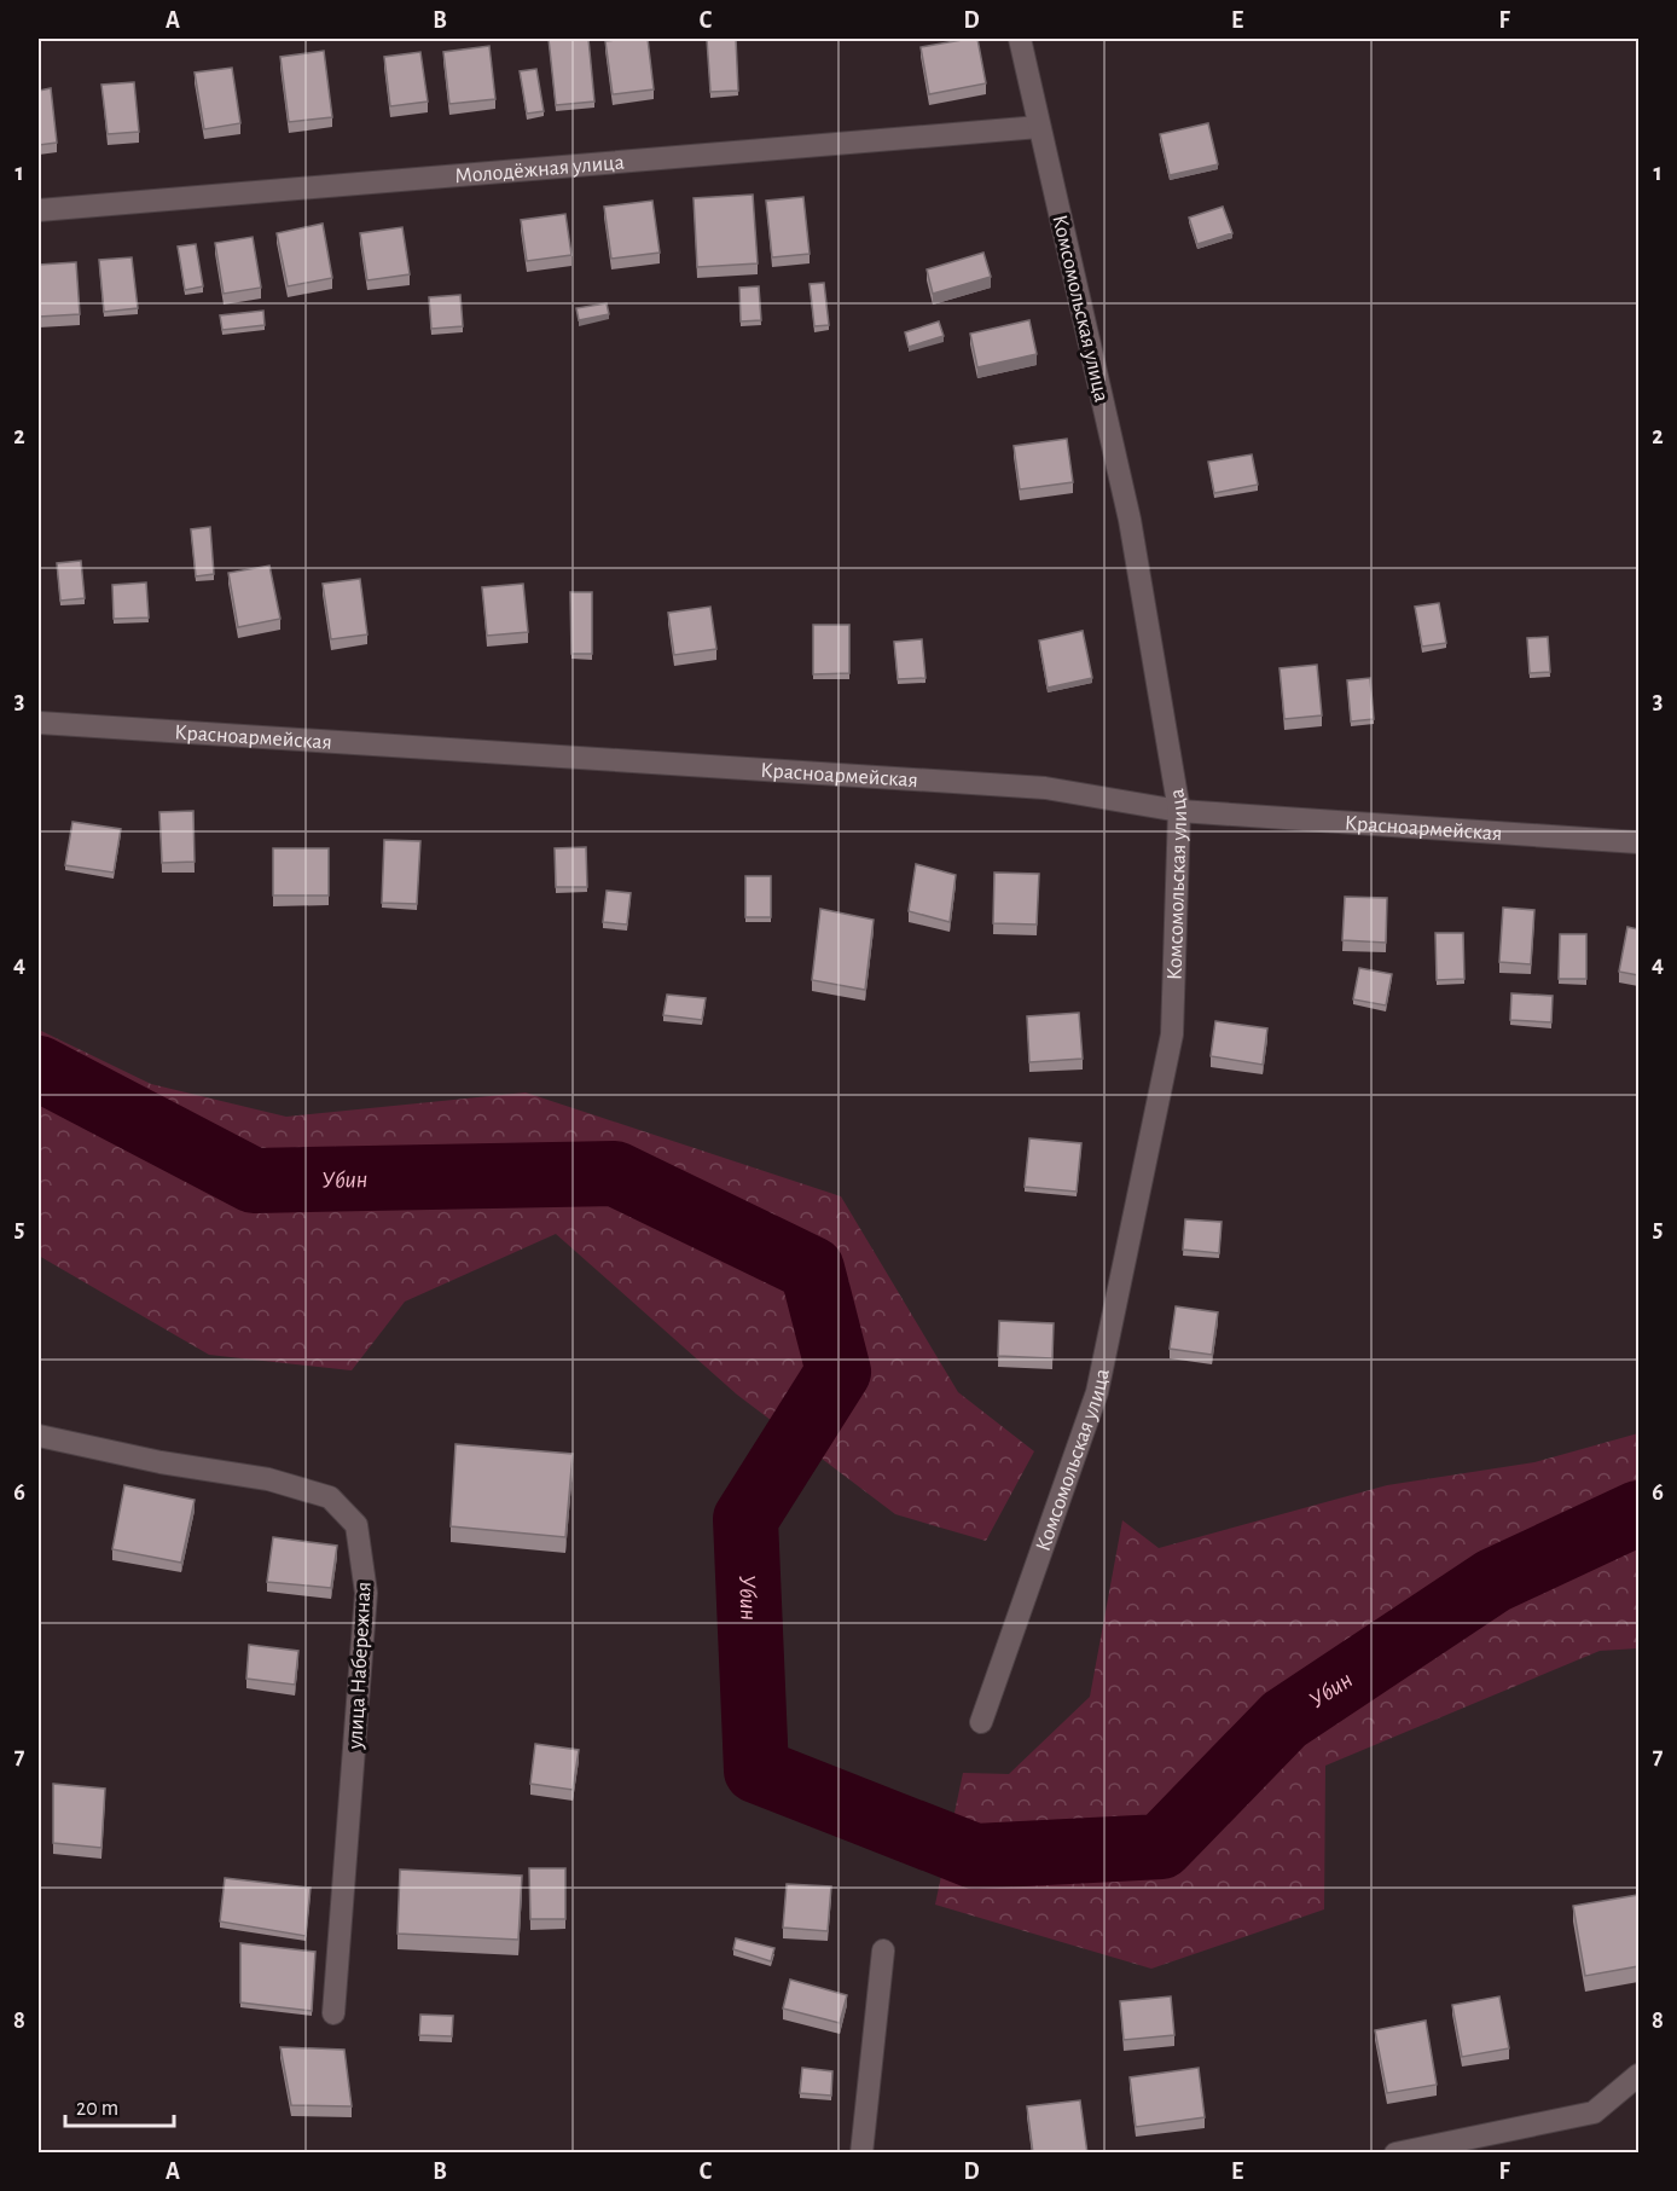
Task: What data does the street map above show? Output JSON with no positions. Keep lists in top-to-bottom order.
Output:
{
  "streets": {
    "street": [
      "Молодёжная улица",
      "Комсомольская улица",
      "Красноармейская",
      "улица Набережная"
    ]
  },
  "crossings": [
    ["Молодёжная улица", "Комсомольская улица"],
    ["Комсомольская улица", "Красноармейская"]
  ],
  "water": ["Убин"],
  "scale_bar": "20 m",
  "grid": {
    "columns": [
      "A",
      "B",
      "C",
      "D",
      "E",
      "F"
    ],
    "rows": [
      "1",
      "2",
      "3",
      "4",
      "5",
      "6",
      "7",
      "8"
    ]
  }
}
